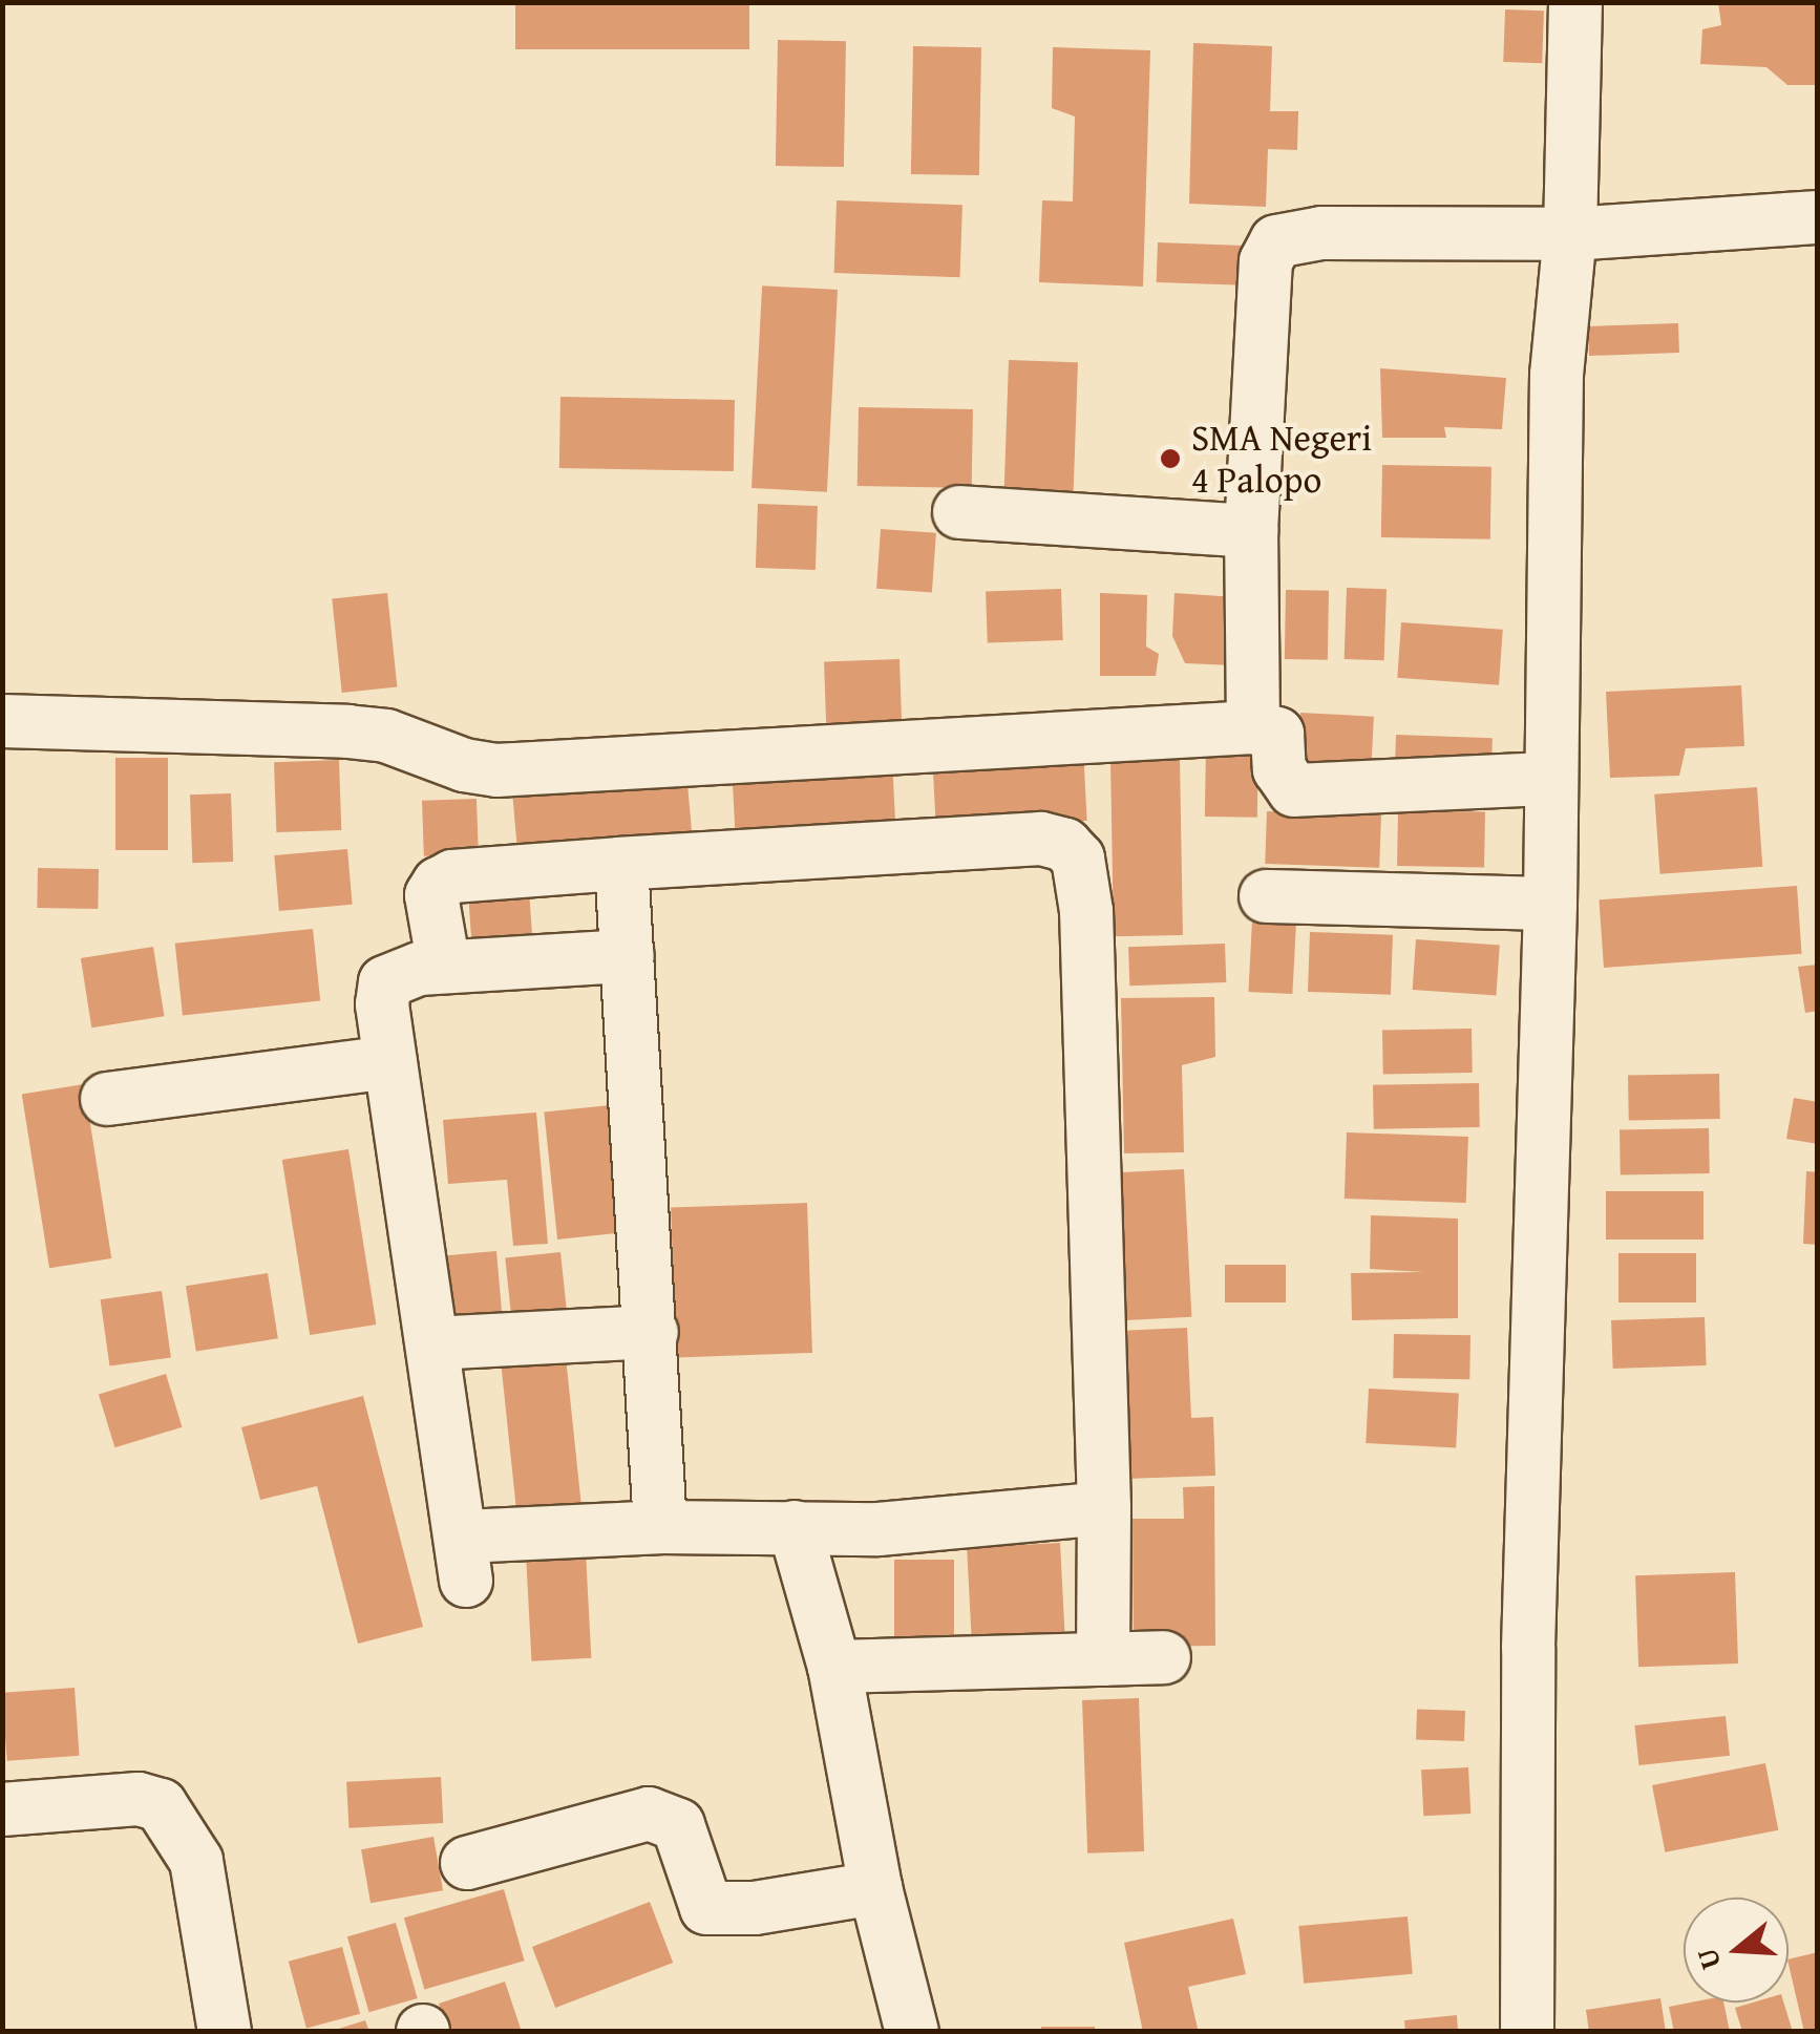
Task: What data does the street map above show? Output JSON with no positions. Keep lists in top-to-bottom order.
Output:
{
  "places": ["SMA Negeri 4 Palopo"],
  "north": "left"
}
